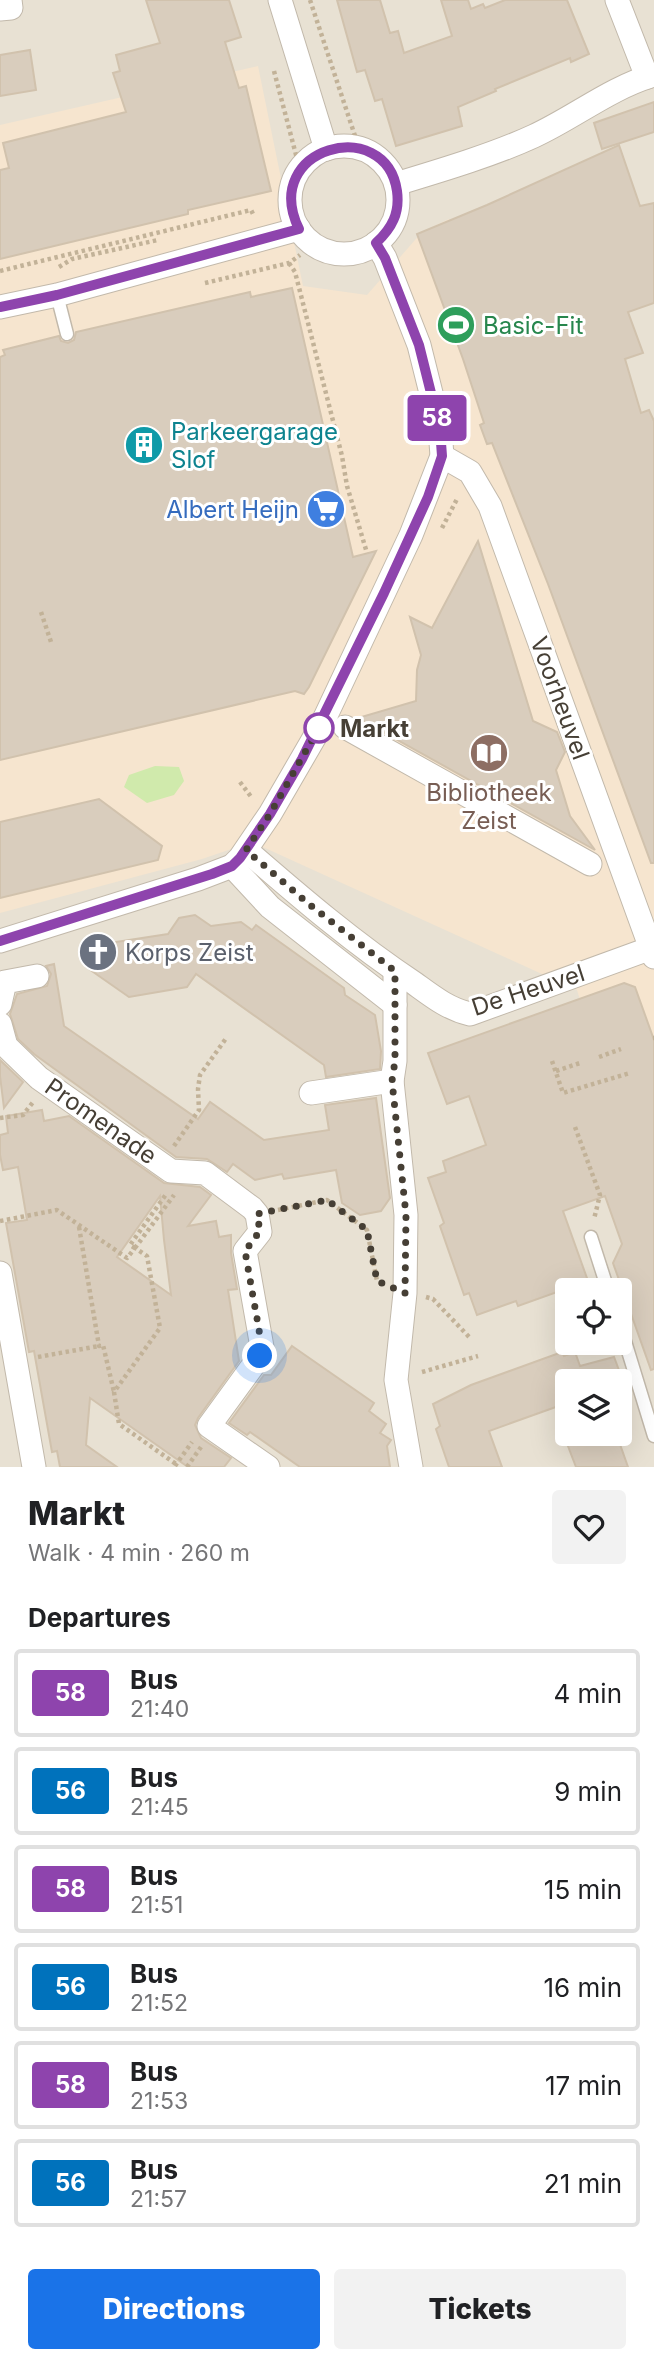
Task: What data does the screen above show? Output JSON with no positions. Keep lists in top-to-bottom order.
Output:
{
  "streets": {
    "street": ["Voorheuvel", "De Heuvel", "Promenade"]
  },
  "crossings": [
    ["Voorheuvel", "De Heuvel"]
  ],
  "places": {
    "sports": ["Basic-Fit"],
    "building": ["Parkeergarage Slof"],
    "supermarket": ["Albert Heijn"],
    "other": ["Markt"],
    "library": ["Bibliotheek Zeist"],
    "church": ["Korps Zeist"]
  },
  "lines": ["bus line 58"],
  "page": {
    "on_map": "58",
    "heading": [
      ["Markt", "Walk · 4 min · 260 m"],
      "Departures"
    ],
    "list": [
      {
        "mark": "58",
        "name": "Bus",
        "note": "21:40",
        "value": "4 min"
      },
      {
        "mark": "56",
        "name": "Bus",
        "note": "21:45",
        "value": "9 min"
      },
      {
        "mark": "58",
        "name": "Bus",
        "note": "21:51",
        "value": "15 min"
      },
      {
        "mark": "56",
        "name": "Bus",
        "note": "21:52",
        "value": "16 min"
      },
      {
        "mark": "58",
        "name": "Bus",
        "note": "21:53",
        "value": "17 min"
      },
      {
        "mark": "56",
        "name": "Bus",
        "note": "21:57",
        "value": "21 min"
      }
    ],
    "buttons": ["Directions", "Tickets"]
  }
}
